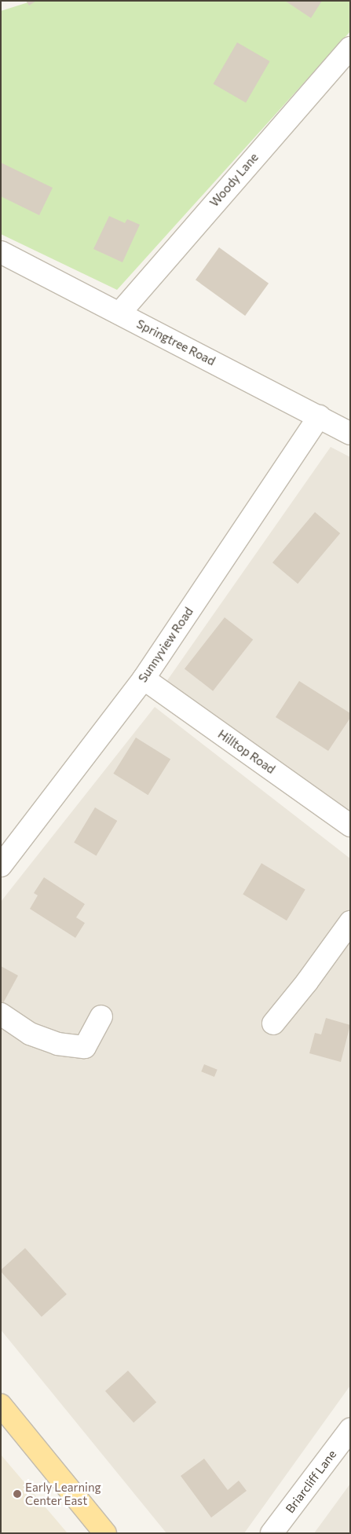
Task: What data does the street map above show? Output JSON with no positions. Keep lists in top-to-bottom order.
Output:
{
  "streets": {
    "street": [
      "Woody Lane",
      "Springtree Road",
      "Sunnyview Road",
      "Hilltop Road",
      "Briarcliff Lane"
    ]
  },
  "crossings": [
    ["Woody Lane", "Springtree Road"],
    ["Springtree Road", "Sunnyview Road"],
    ["Sunnyview Road", "Hilltop Road"]
  ],
  "places": ["Early Learning Center East"]
}
